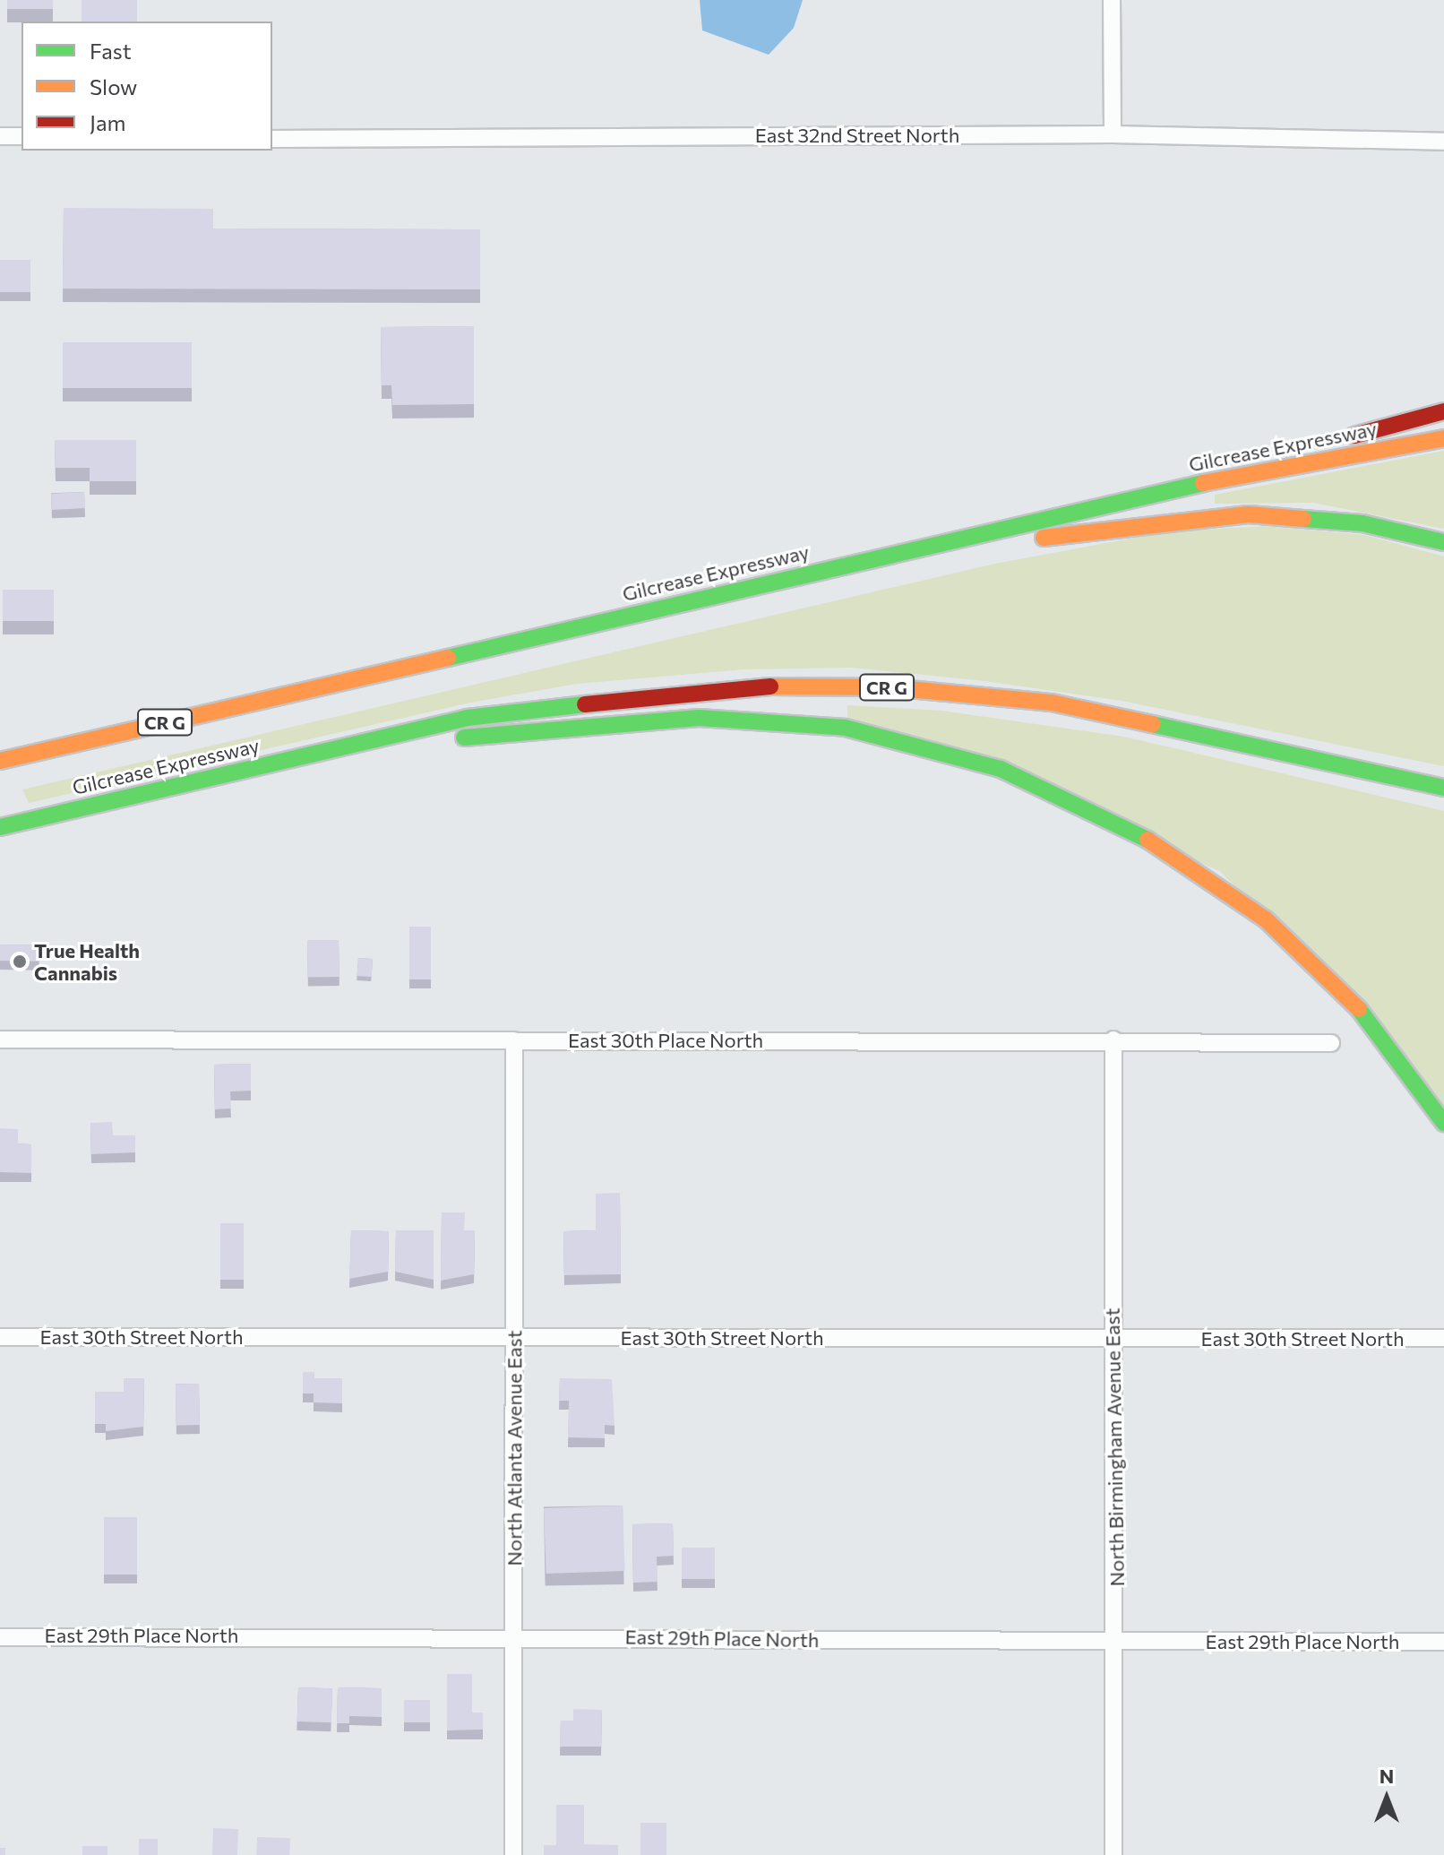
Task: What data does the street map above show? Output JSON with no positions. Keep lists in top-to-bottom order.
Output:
{
  "streets": {
    "highway": ["Gilcrease Expressway", "CR G"],
    "street": [
      "East 32nd Street North",
      "East 30th Place North",
      "East 30th Street North",
      "North Birmingham Avenue East",
      "North Atlanta Avenue East",
      "East 29th Place North"
    ]
  },
  "crossings": [
    ["East 30th Place North", "North Birmingham Avenue East"],
    ["East 30th Place North", "North Atlanta Avenue East"],
    ["East 30th Street North", "North Birmingham Avenue East"],
    ["East 30th Street North", "North Atlanta Avenue East"],
    ["North Birmingham Avenue East", "East 29th Place North"],
    ["North Atlanta Avenue East", "East 29th Place North"]
  ],
  "places": ["True Health Cannabis"],
  "legend": ["Fast", "Slow", "Jam"],
  "north": "top"
}
